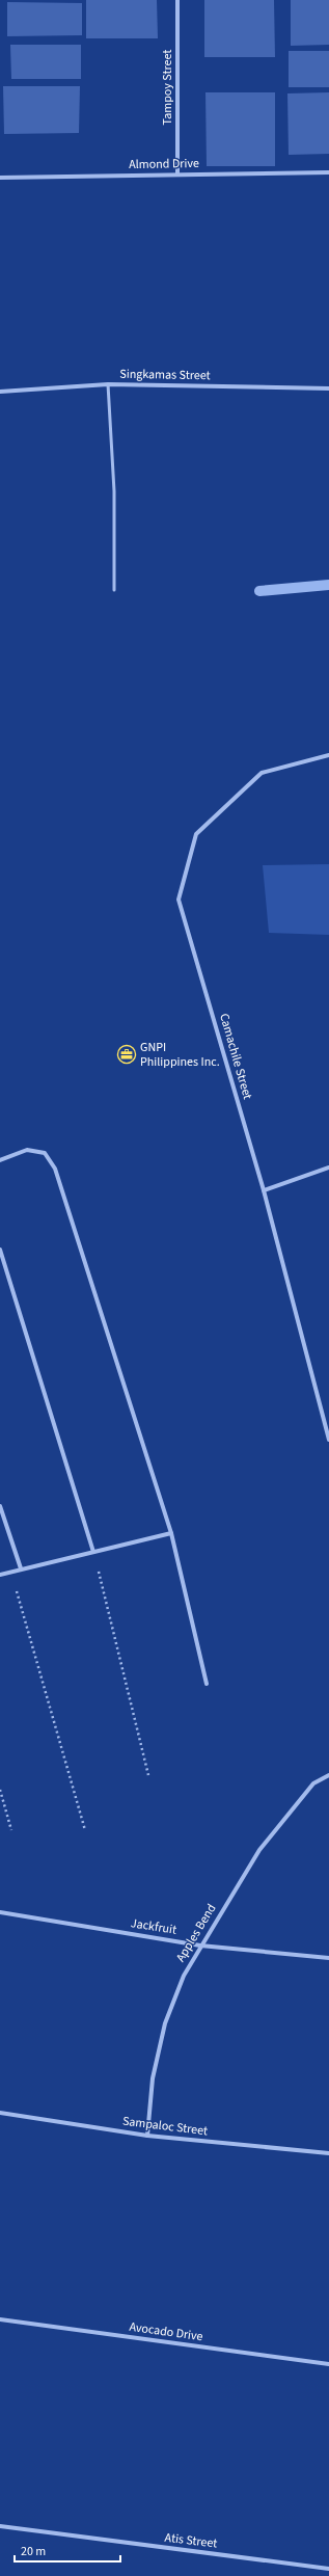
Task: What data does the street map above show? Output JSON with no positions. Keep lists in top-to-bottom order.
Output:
{
  "streets": {
    "street": [
      "Tampoy Street",
      "Almond Drive",
      "Singkamas Street",
      "Camachile Street",
      "Jackfruit",
      "Apples Bend",
      "Sampaloc Street",
      "Avocado Drive",
      "Atis Street"
    ]
  },
  "crossings": [
    ["Tampoy Street", "Almond Drive"],
    ["Jackfruit", "Apples Bend"],
    ["Apples Bend", "Sampaloc Street"]
  ],
  "places": {
    "office": ["GNPI Philippines Inc."]
  },
  "scale_bar": "20 m"
}
